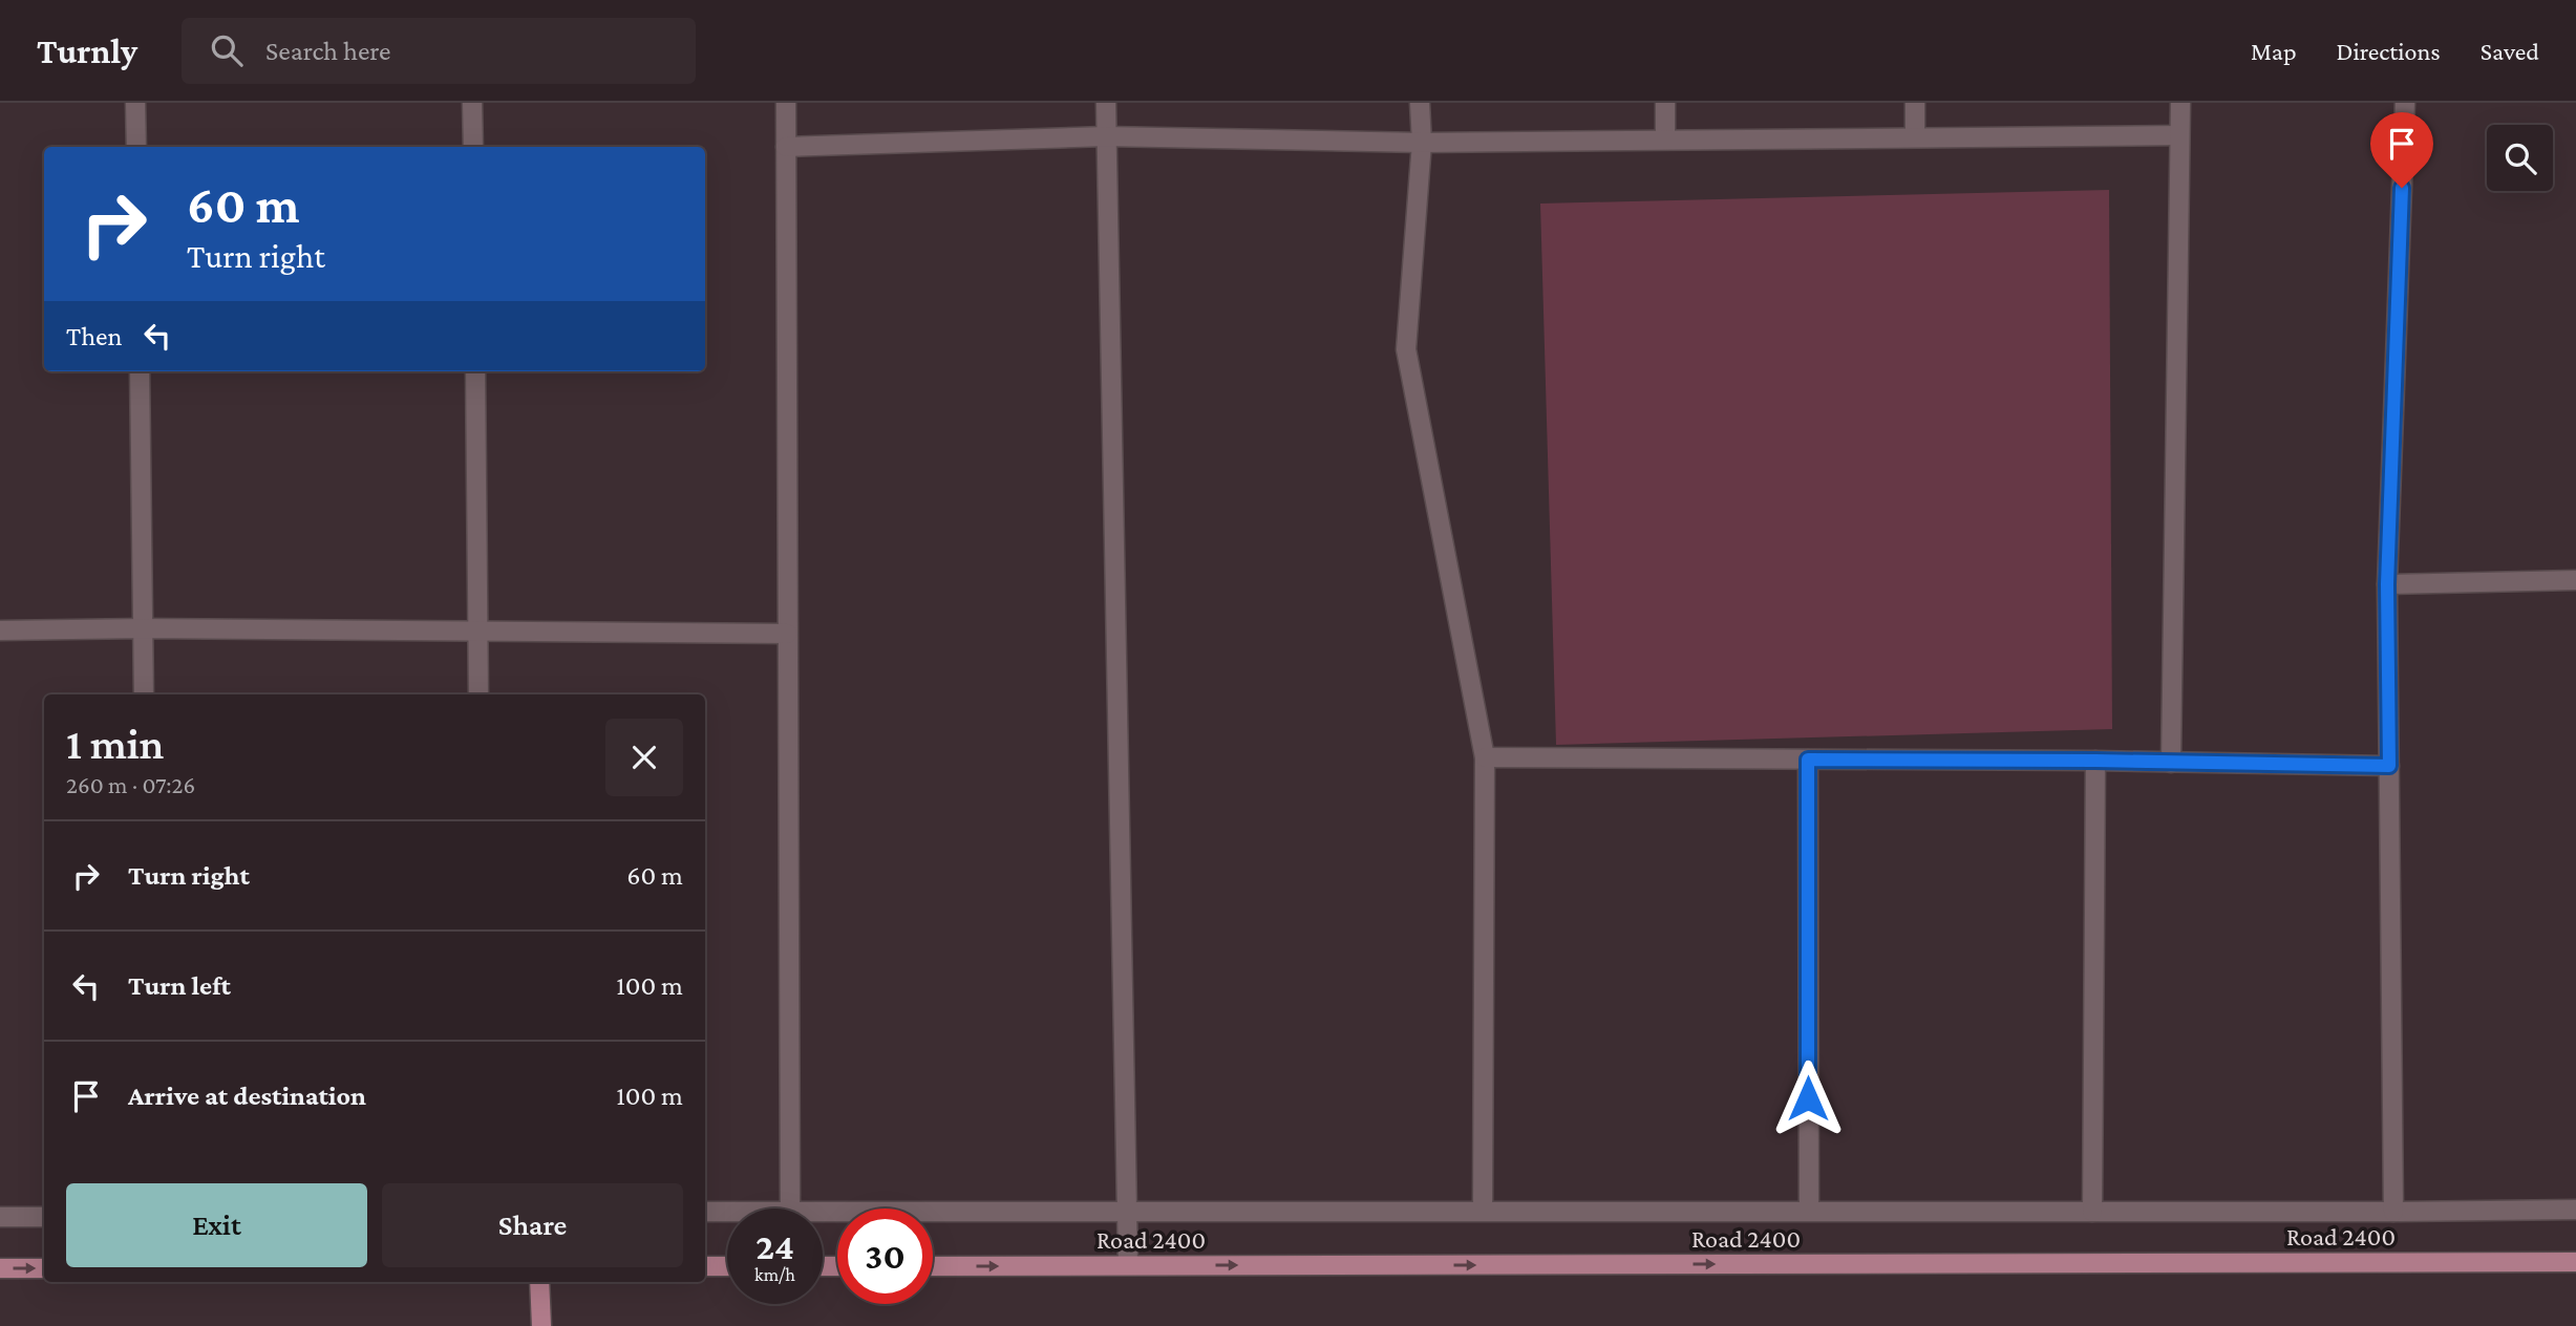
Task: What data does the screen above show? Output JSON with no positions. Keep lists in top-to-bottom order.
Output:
{
  "streets": {
    "main road": ["Road 2400"]
  },
  "one_way": ["Road 2400"],
  "page": {
    "header": "Turnly",
    "search": "Search here",
    "nav": ["Map", "Directions", "Saved"],
    "turn": ["60 m", "Turn right"],
    "then": "Then",
    "heading": ["1 min", "260 m · 07:26"],
    "list": [
      {
        "name": "Turn right",
        "value": "60 m"
      },
      {
        "name": "Turn left",
        "value": "100 m"
      },
      {
        "name": "Arrive at destination",
        "value": "100 m"
      }
    ],
    "buttons": ["Exit", "Share"],
    "speed": "24 km/h",
    "limit": "30"
  }
}
